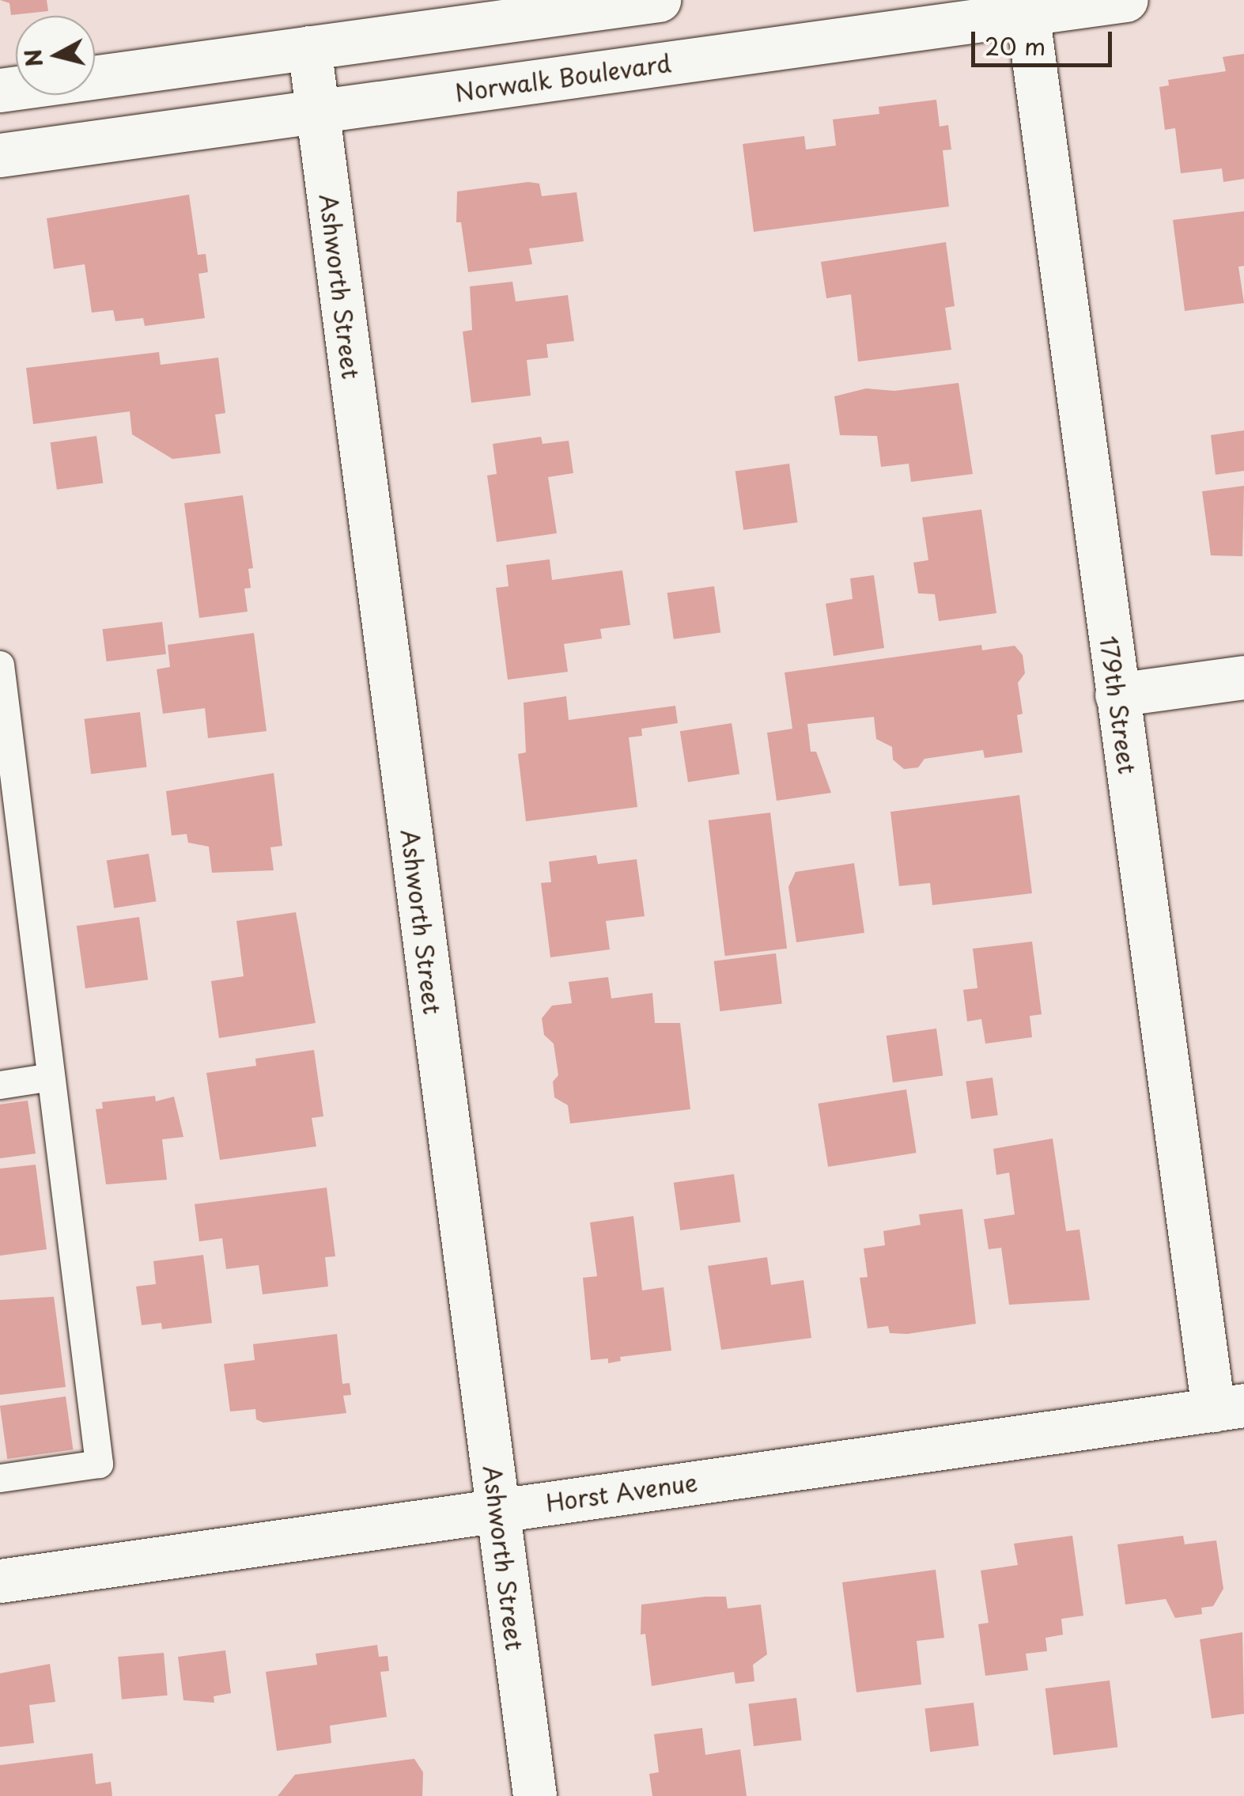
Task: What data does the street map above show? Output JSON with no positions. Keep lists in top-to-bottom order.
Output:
{
  "streets": {
    "street": [
      "Norwalk Boulevard",
      "Ashworth Street",
      "179th Street",
      "Horst Avenue"
    ]
  },
  "crossings": [
    ["Norwalk Boulevard", "Ashworth Street"],
    ["Norwalk Boulevard", "179th Street"],
    ["Ashworth Street", "Horst Avenue"],
    ["179th Street", "Horst Avenue"]
  ],
  "scale_bar": "20 m",
  "north": "left"
}
